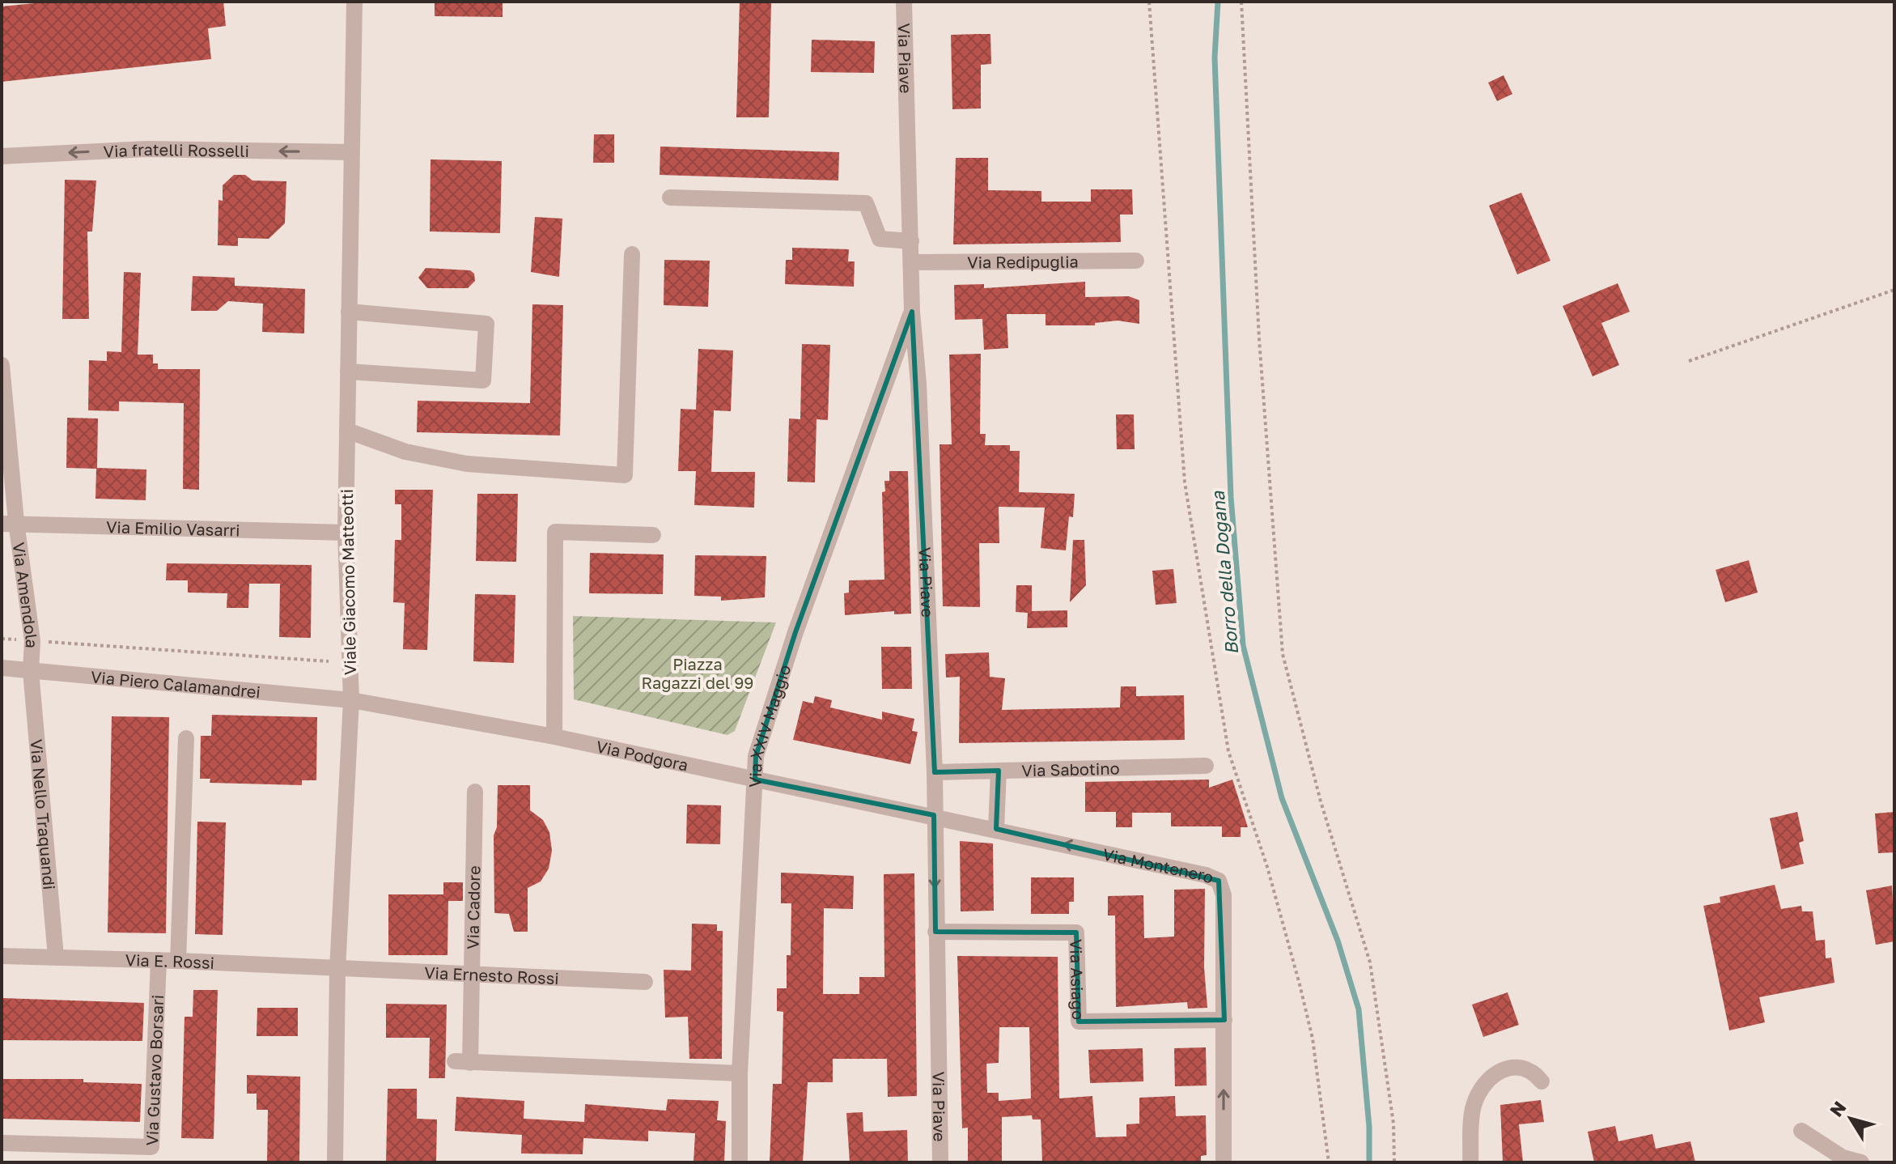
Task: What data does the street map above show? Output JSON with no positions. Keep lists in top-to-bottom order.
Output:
{
  "streets": {
    "street": [
      "Via Piave",
      "Via fratelli Rosselli",
      "Via Redipuglia",
      "Via Emilio Vasarri",
      "Viale Giacomo Matteotti",
      "Via Amendola",
      "Via Piero Calamandrei",
      "Via XXIV Maggio",
      "Via Podgora",
      "Via Sabotino",
      "Via Nello Traquandi",
      "Via Montenero",
      "Via Cadore",
      "Via E. Rossi",
      "Via Ernesto Rossi",
      "Via Asiago",
      "Via Gustavo Borsari"
    ]
  },
  "crossings": [
    ["Via Piave", "Via Redipuglia"],
    ["Via Piave", "Via XXIV Maggio"],
    ["Via Piave", "Via Podgora"],
    ["Via Piave", "Via Sabotino"],
    ["Via Piave", "Via Montenero"],
    ["Via Piave", "Via Asiago"],
    ["Via fratelli Rosselli", "Viale Giacomo Matteotti"],
    ["Via Emilio Vasarri", "Viale Giacomo Matteotti"],
    ["Via Emilio Vasarri", "Via Amendola"],
    ["Viale Giacomo Matteotti", "Via Piero Calamandrei"],
    ["Viale Giacomo Matteotti", "Via Podgora"],
    ["Viale Giacomo Matteotti", "Via E. Rossi"],
    ["Viale Giacomo Matteotti", "Via Ernesto Rossi"],
    ["Via Amendola", "Via Piero Calamandrei"],
    ["Via Amendola", "Via Nello Traquandi"],
    ["Via Piero Calamandrei", "Via Podgora"],
    ["Via Piero Calamandrei", "Via Nello Traquandi"],
    ["Via XXIV Maggio", "Via Podgora"],
    ["Via XXIV Maggio", "Via Cadore"],
    ["Via Podgora", "Via Montenero"],
    ["Via Nello Traquandi", "Via E. Rossi"],
    ["Via Montenero", "Via Asiago"],
    ["Via Cadore", "Via Ernesto Rossi"],
    ["Via E. Rossi", "Via Ernesto Rossi"],
    ["Via E. Rossi", "Via Gustavo Borsari"]
  ],
  "one_way": ["Via fratelli Rosselli"],
  "water": ["Borro della Dogana"],
  "parks": ["Piazza Ragazzi del 99"],
  "north": "top left"
}
